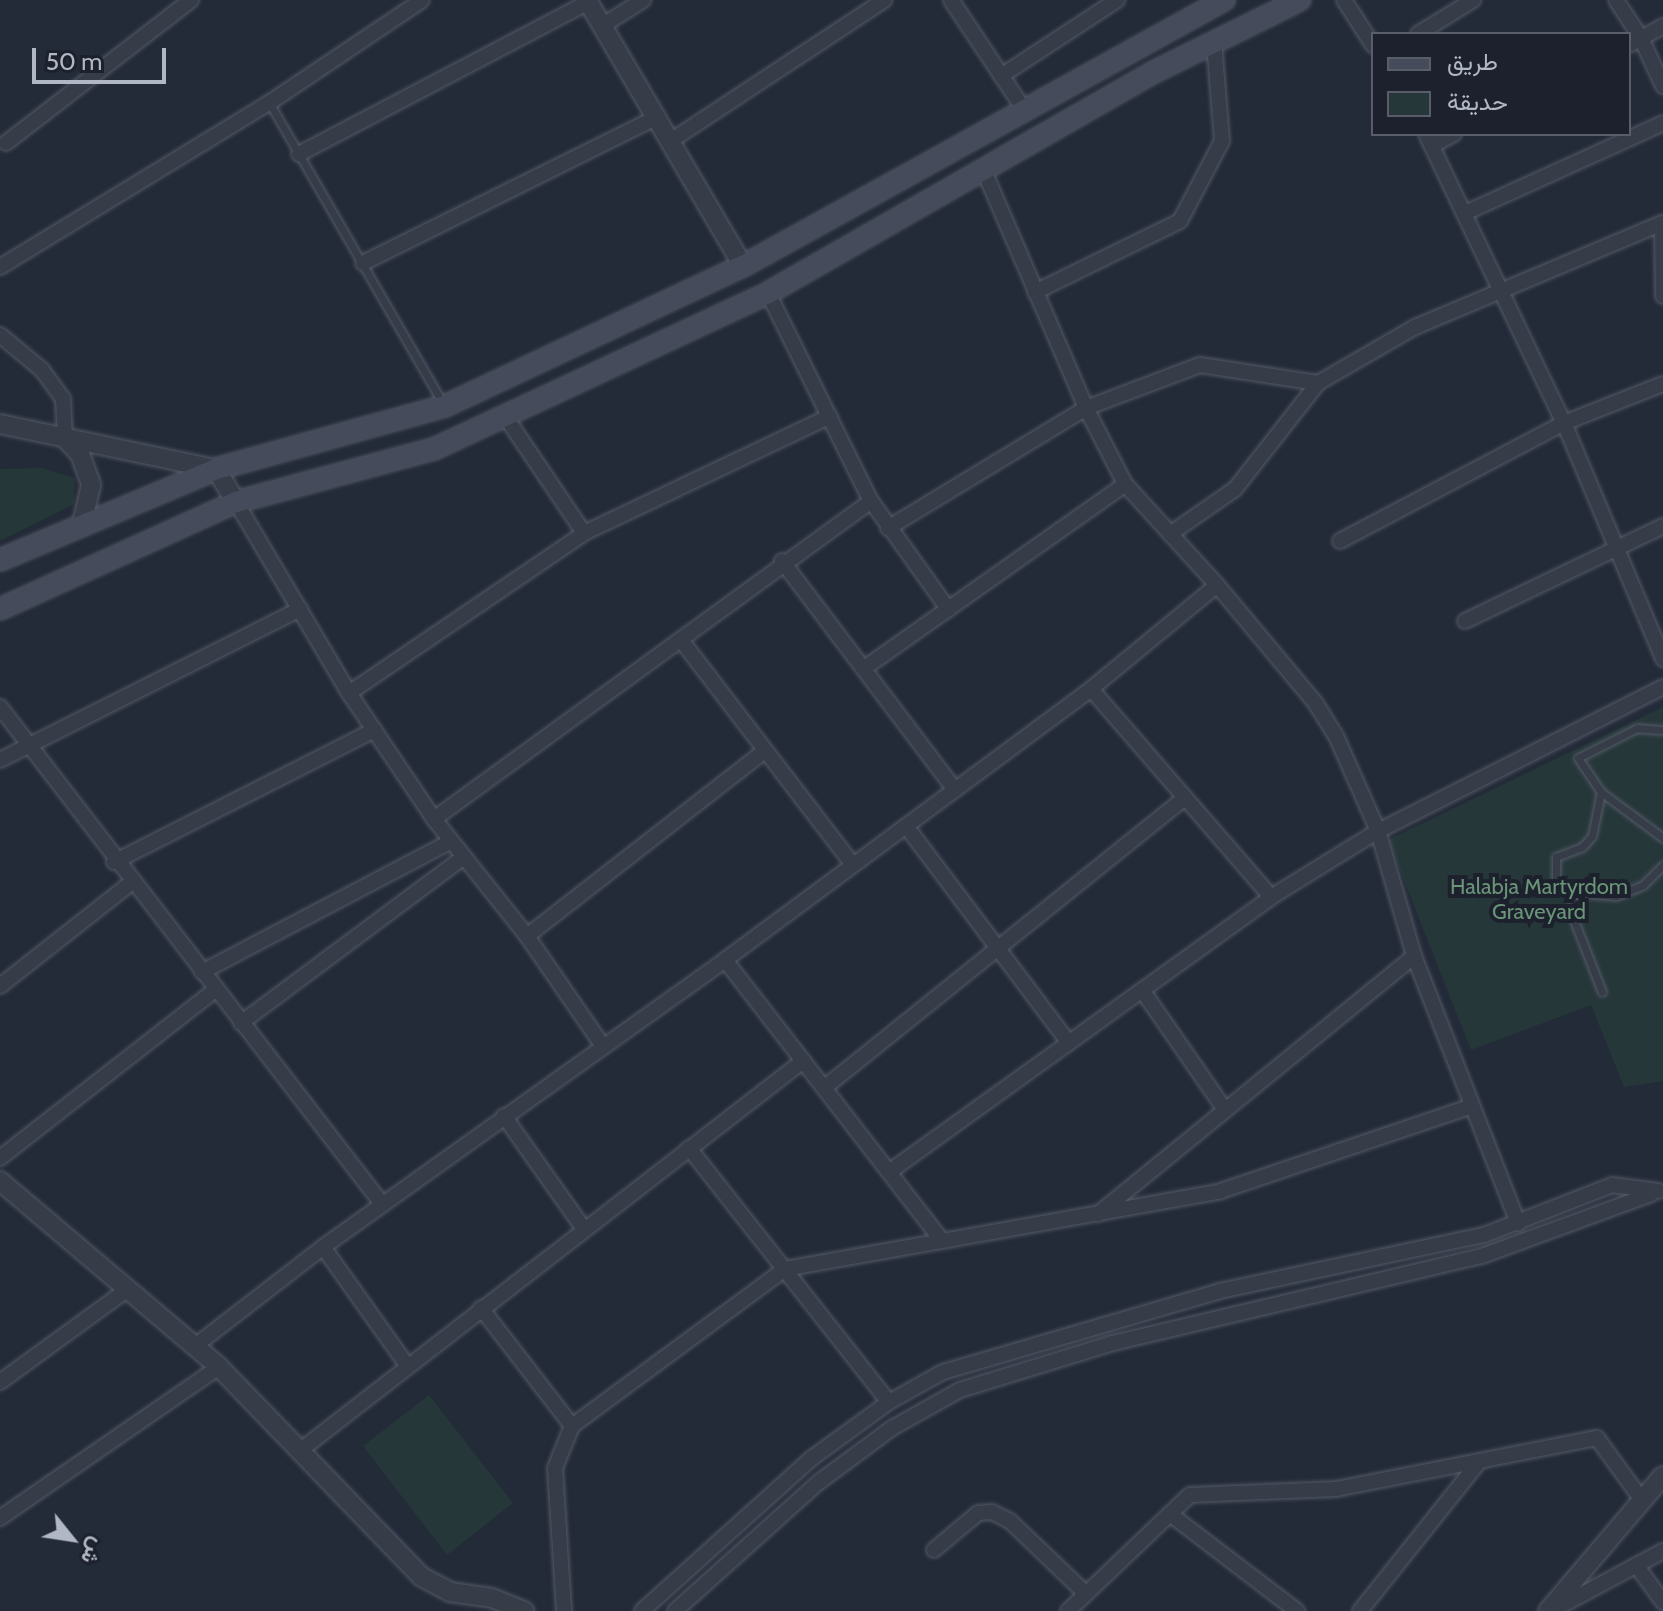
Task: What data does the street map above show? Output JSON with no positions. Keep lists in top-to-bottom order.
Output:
{
  "parks": ["Halabja Martyrdom Graveyard"],
  "legend": ["طريق", "حديقة"],
  "scale_bar": "50 m",
  "north": "bottom right"
}
